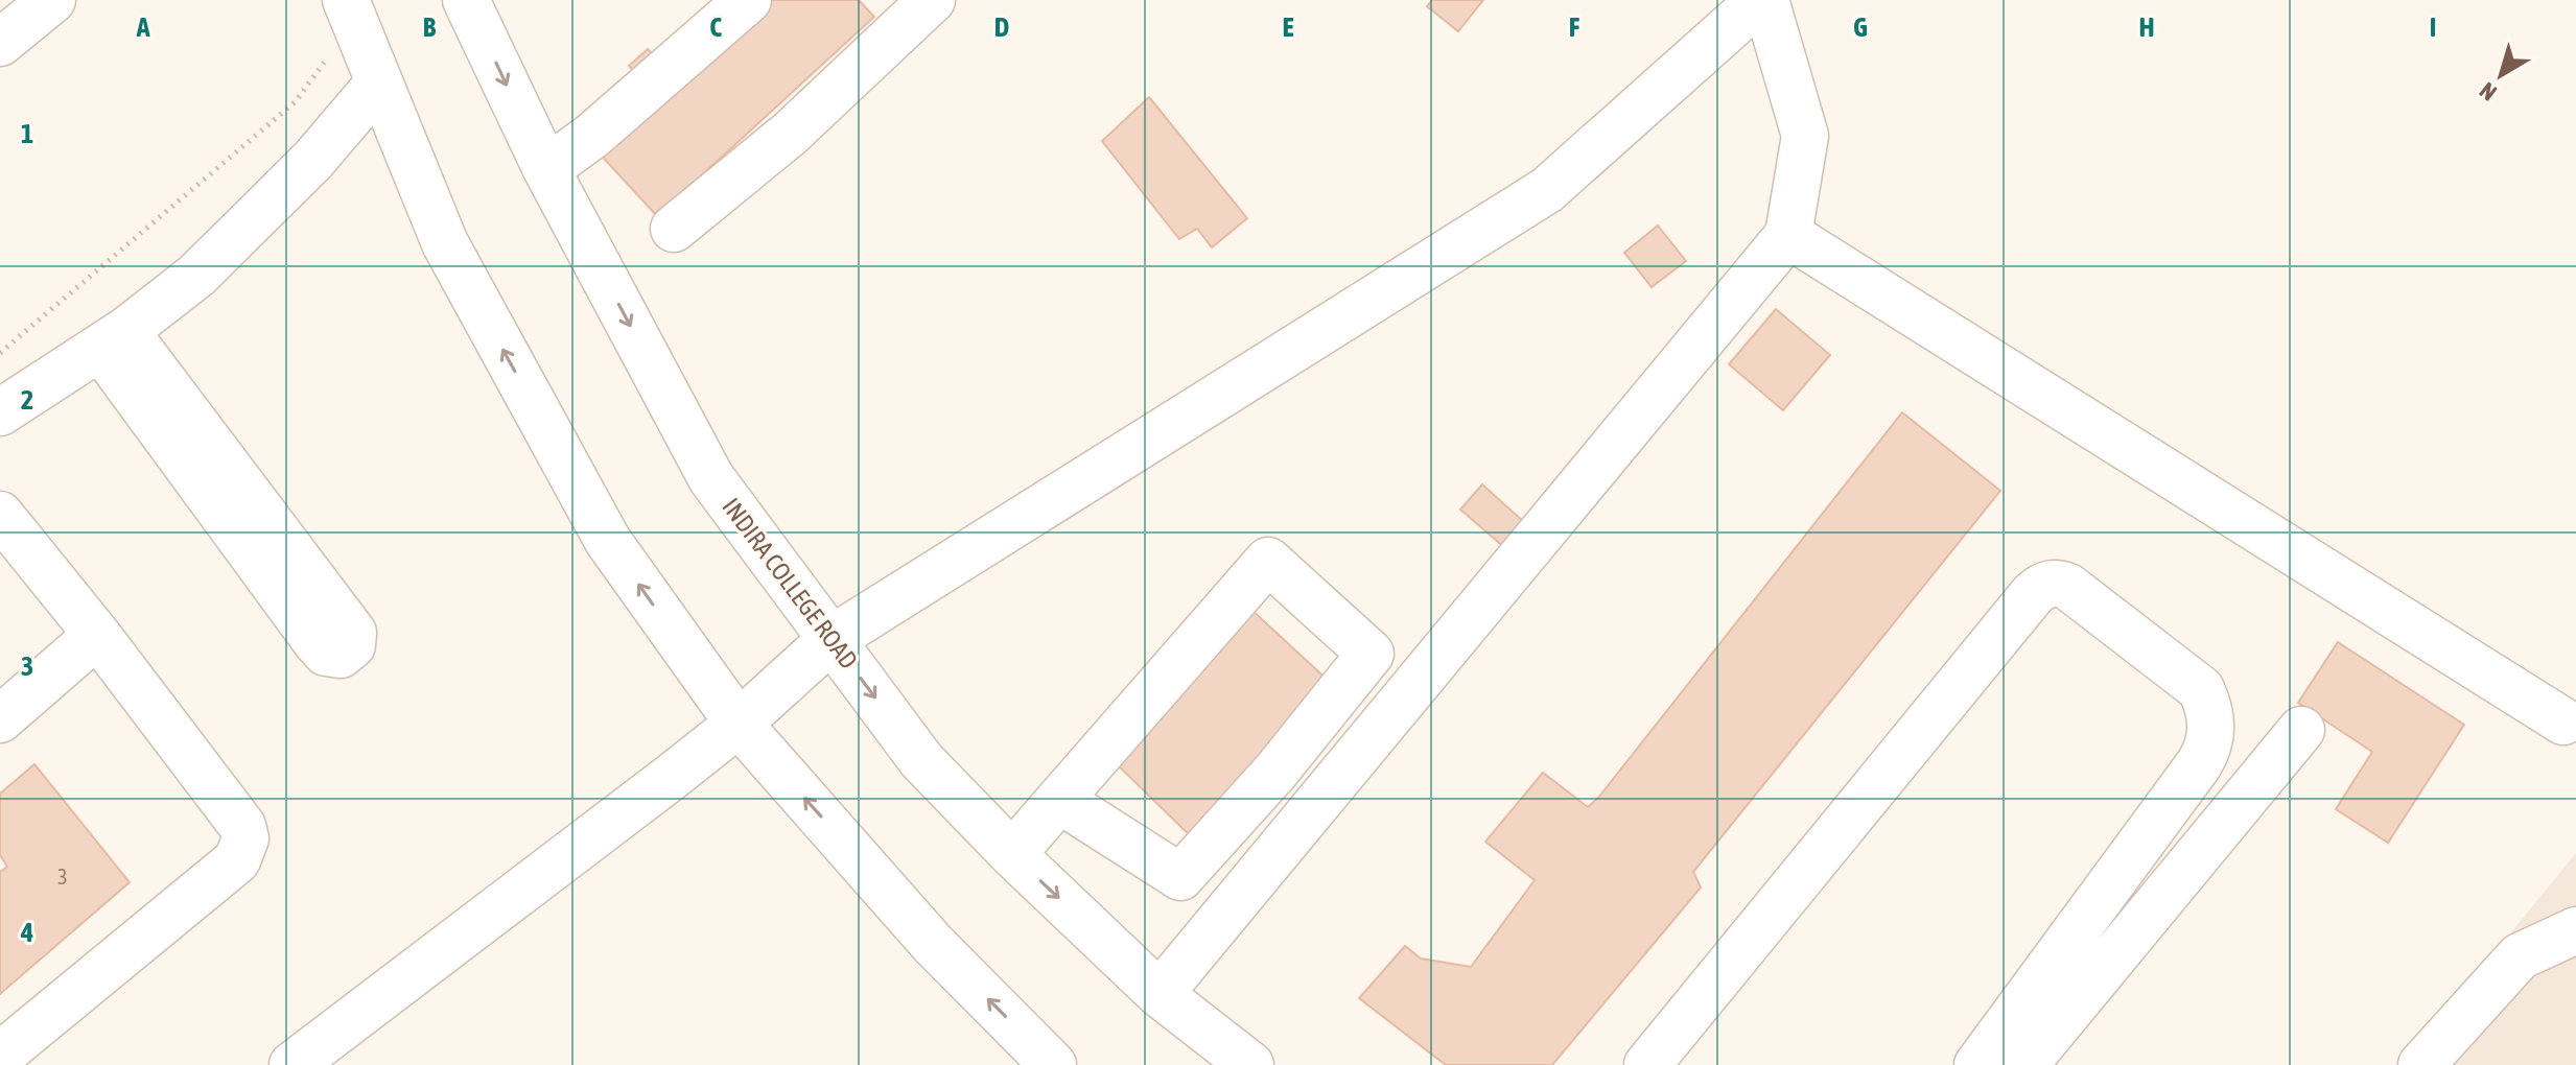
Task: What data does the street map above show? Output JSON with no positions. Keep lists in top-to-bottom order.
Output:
{
  "streets": {
    "street": ["INDIRA COLLEGE ROAD"]
  },
  "house_numbers": ["3"],
  "north": "bottom left",
  "grid": {
    "columns": [
      "A",
      "B",
      "C",
      "D",
      "E",
      "F",
      "G",
      "H",
      "I"
    ],
    "rows": [
      "1",
      "2",
      "3",
      "4"
    ]
  }
}
